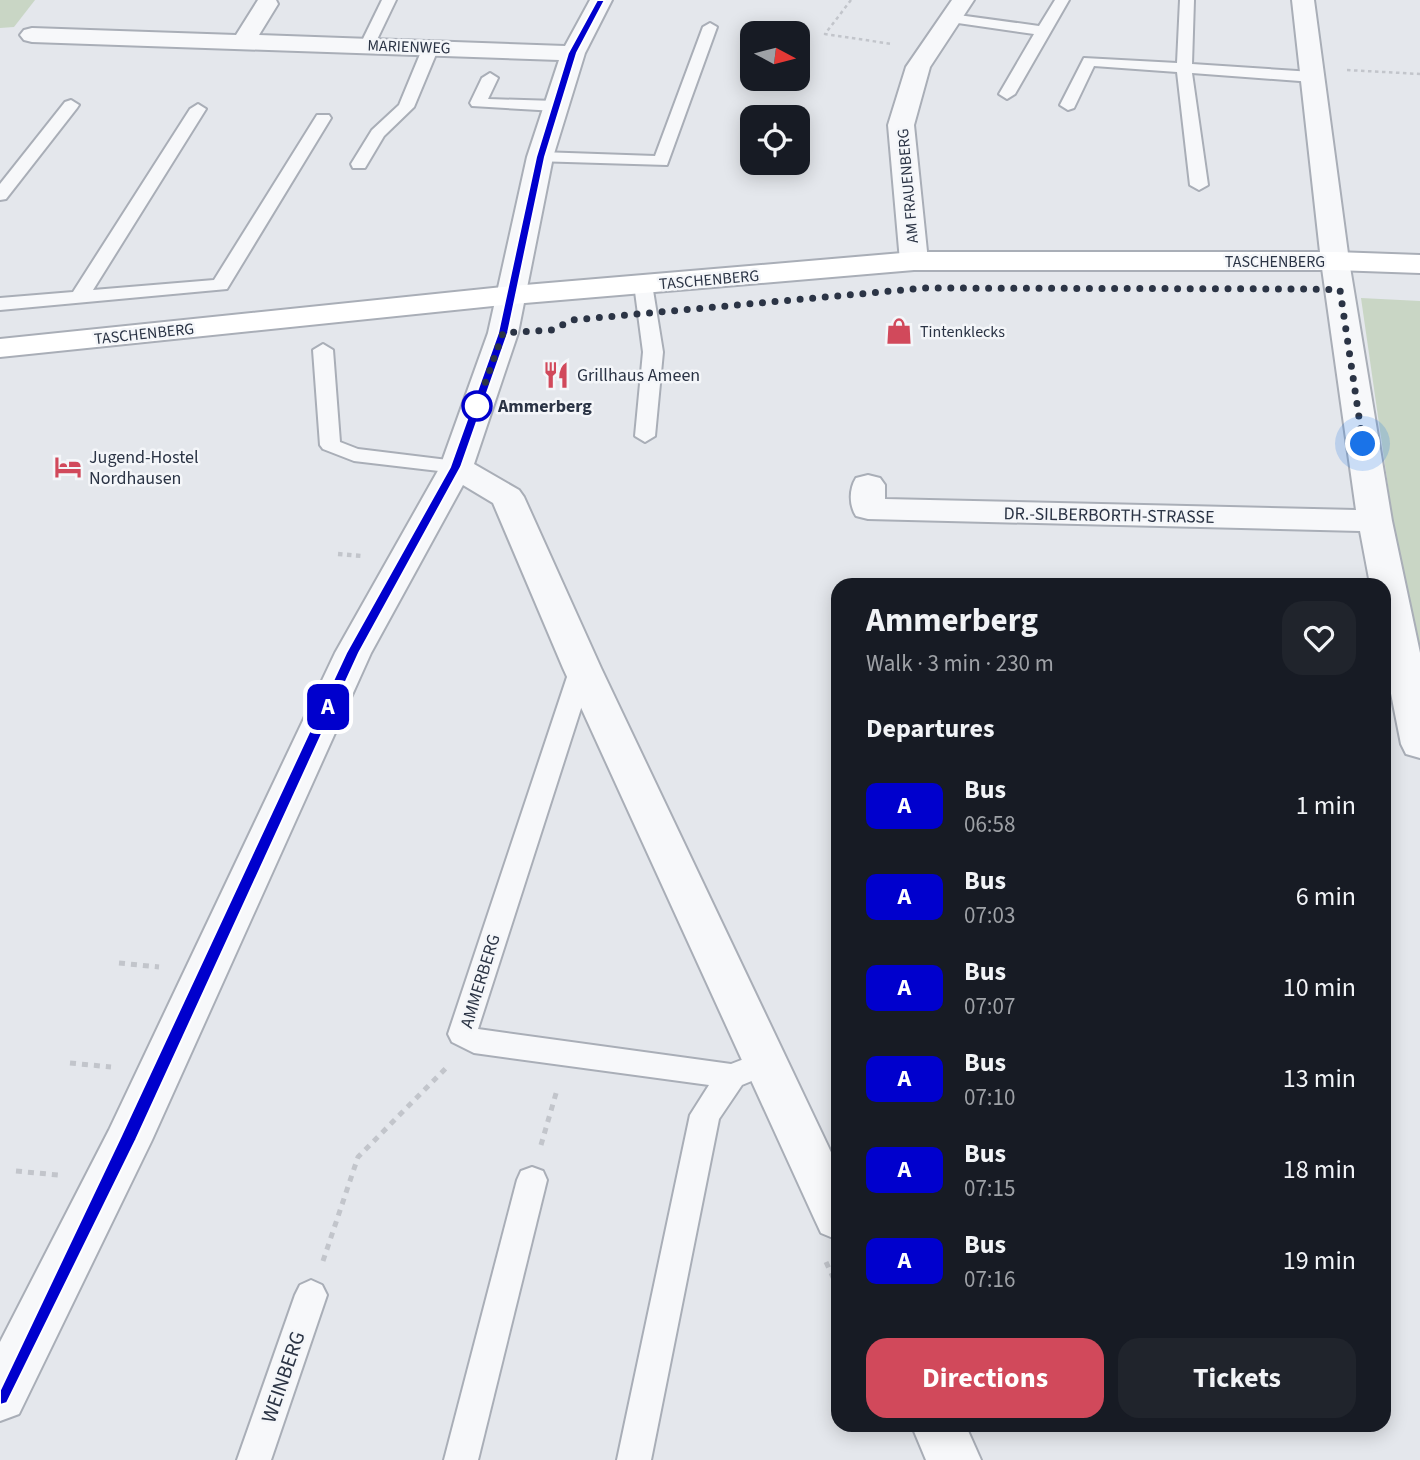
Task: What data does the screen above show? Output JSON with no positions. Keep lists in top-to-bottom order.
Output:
{
  "streets": {
    "main road": ["TASCHENBERG"],
    "street": ["MARIENWEG", "AM FRAUENBERG", "DR.-SILBERBORTH-STRASSE"],
    "lane": ["AMMERBERG", "WEINBERG"]
  },
  "crossings": [
    ["AM FRAUENBERG", "TASCHENBERG"]
  ],
  "places": {
    "shop": ["Tintenklecks"],
    "restaurant": ["Grillhaus Ameen"],
    "other": ["Ammerberg"],
    "hotel": ["Jugend-Hostel Nordhausen"]
  },
  "lines": ["bus line A"],
  "north": "right",
  "page": {
    "on_map": "A",
    "heading": [
      ["Ammerberg", "Walk · 3 min · 230 m"],
      "Departures"
    ],
    "list": [
      {
        "mark": "A",
        "name": "Bus",
        "note": "06:58",
        "value": "1 min"
      },
      {
        "mark": "A",
        "name": "Bus",
        "note": "07:03",
        "value": "6 min"
      },
      {
        "mark": "A",
        "name": "Bus",
        "note": "07:07",
        "value": "10 min"
      },
      {
        "mark": "A",
        "name": "Bus",
        "note": "07:10",
        "value": "13 min"
      },
      {
        "mark": "A",
        "name": "Bus",
        "note": "07:15",
        "value": "18 min"
      },
      {
        "mark": "A",
        "name": "Bus",
        "note": "07:16",
        "value": "19 min"
      }
    ],
    "buttons": ["Directions", "Tickets"]
  }
}
